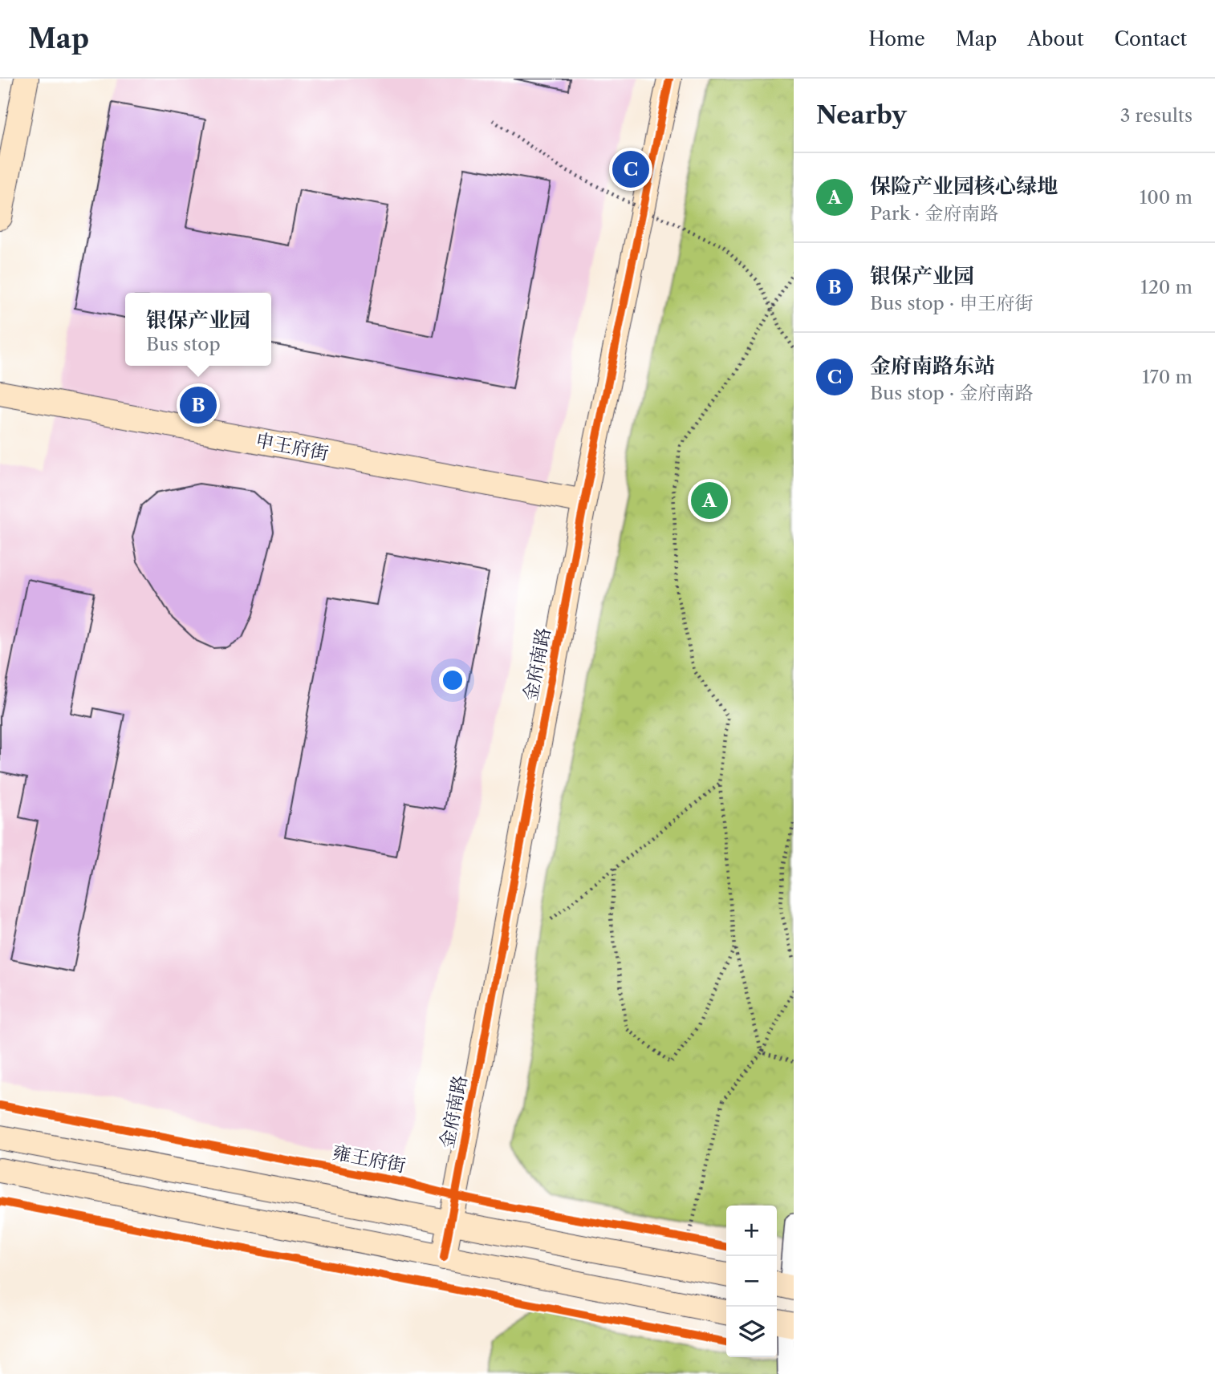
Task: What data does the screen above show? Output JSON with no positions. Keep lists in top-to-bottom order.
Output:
{
  "streets": {
    "street": ["申王府街", "金府南路"],
    "cycle path": ["雍王府街"]
  },
  "crossings": [
    ["申王府街", "金府南路"]
  ],
  "page": {
    "header": "Map",
    "nav": [
      "Home",
      "Map",
      "About",
      "Contact"
    ],
    "heading": ["Nearby", "3 results"],
    "pins": ["C", "B", "A"],
    "list": [
      {
        "mark": "A",
        "name": "保险产业园核心绿地",
        "note": "Park · 金府南路",
        "value": "100 m"
      },
      {
        "mark": "B",
        "name": "银保产业园",
        "note": "Bus stop · 申王府街",
        "value": "120 m"
      },
      {
        "mark": "C",
        "name": "金府南路东站",
        "note": "Bus stop · 金府南路",
        "value": "170 m"
      }
    ],
    "popup": ["银保产业园", "Bus stop"],
    "map_buttons": ["+", "−"]
  }
}
